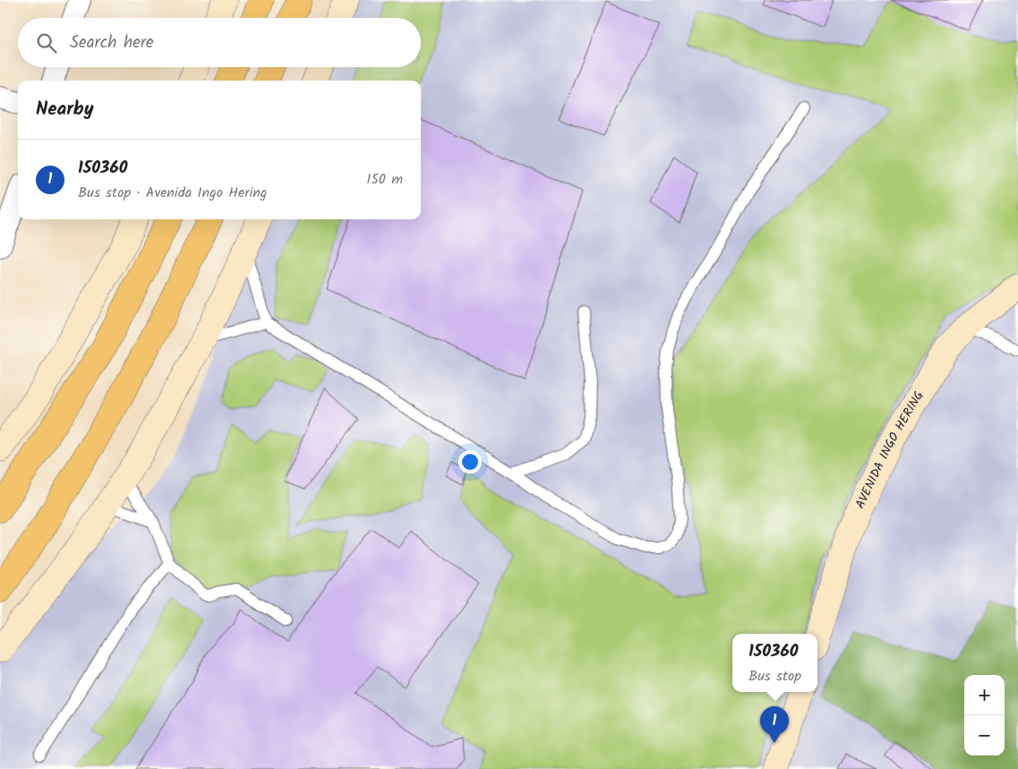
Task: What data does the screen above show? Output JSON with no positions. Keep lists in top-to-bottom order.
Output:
{
  "streets": {
    "main road": ["AVENIDA INGO HERING"]
  },
  "page": {
    "search": "Search here",
    "heading": "Nearby",
    "list": [
      {
        "mark": "1",
        "name": "150360",
        "note": "Bus stop · Avenida Ingo Hering",
        "value": "150 m"
      }
    ],
    "popup": ["150360", "Bus stop"],
    "map_buttons": ["+", "−"],
    "pins": "1"
  }
}
